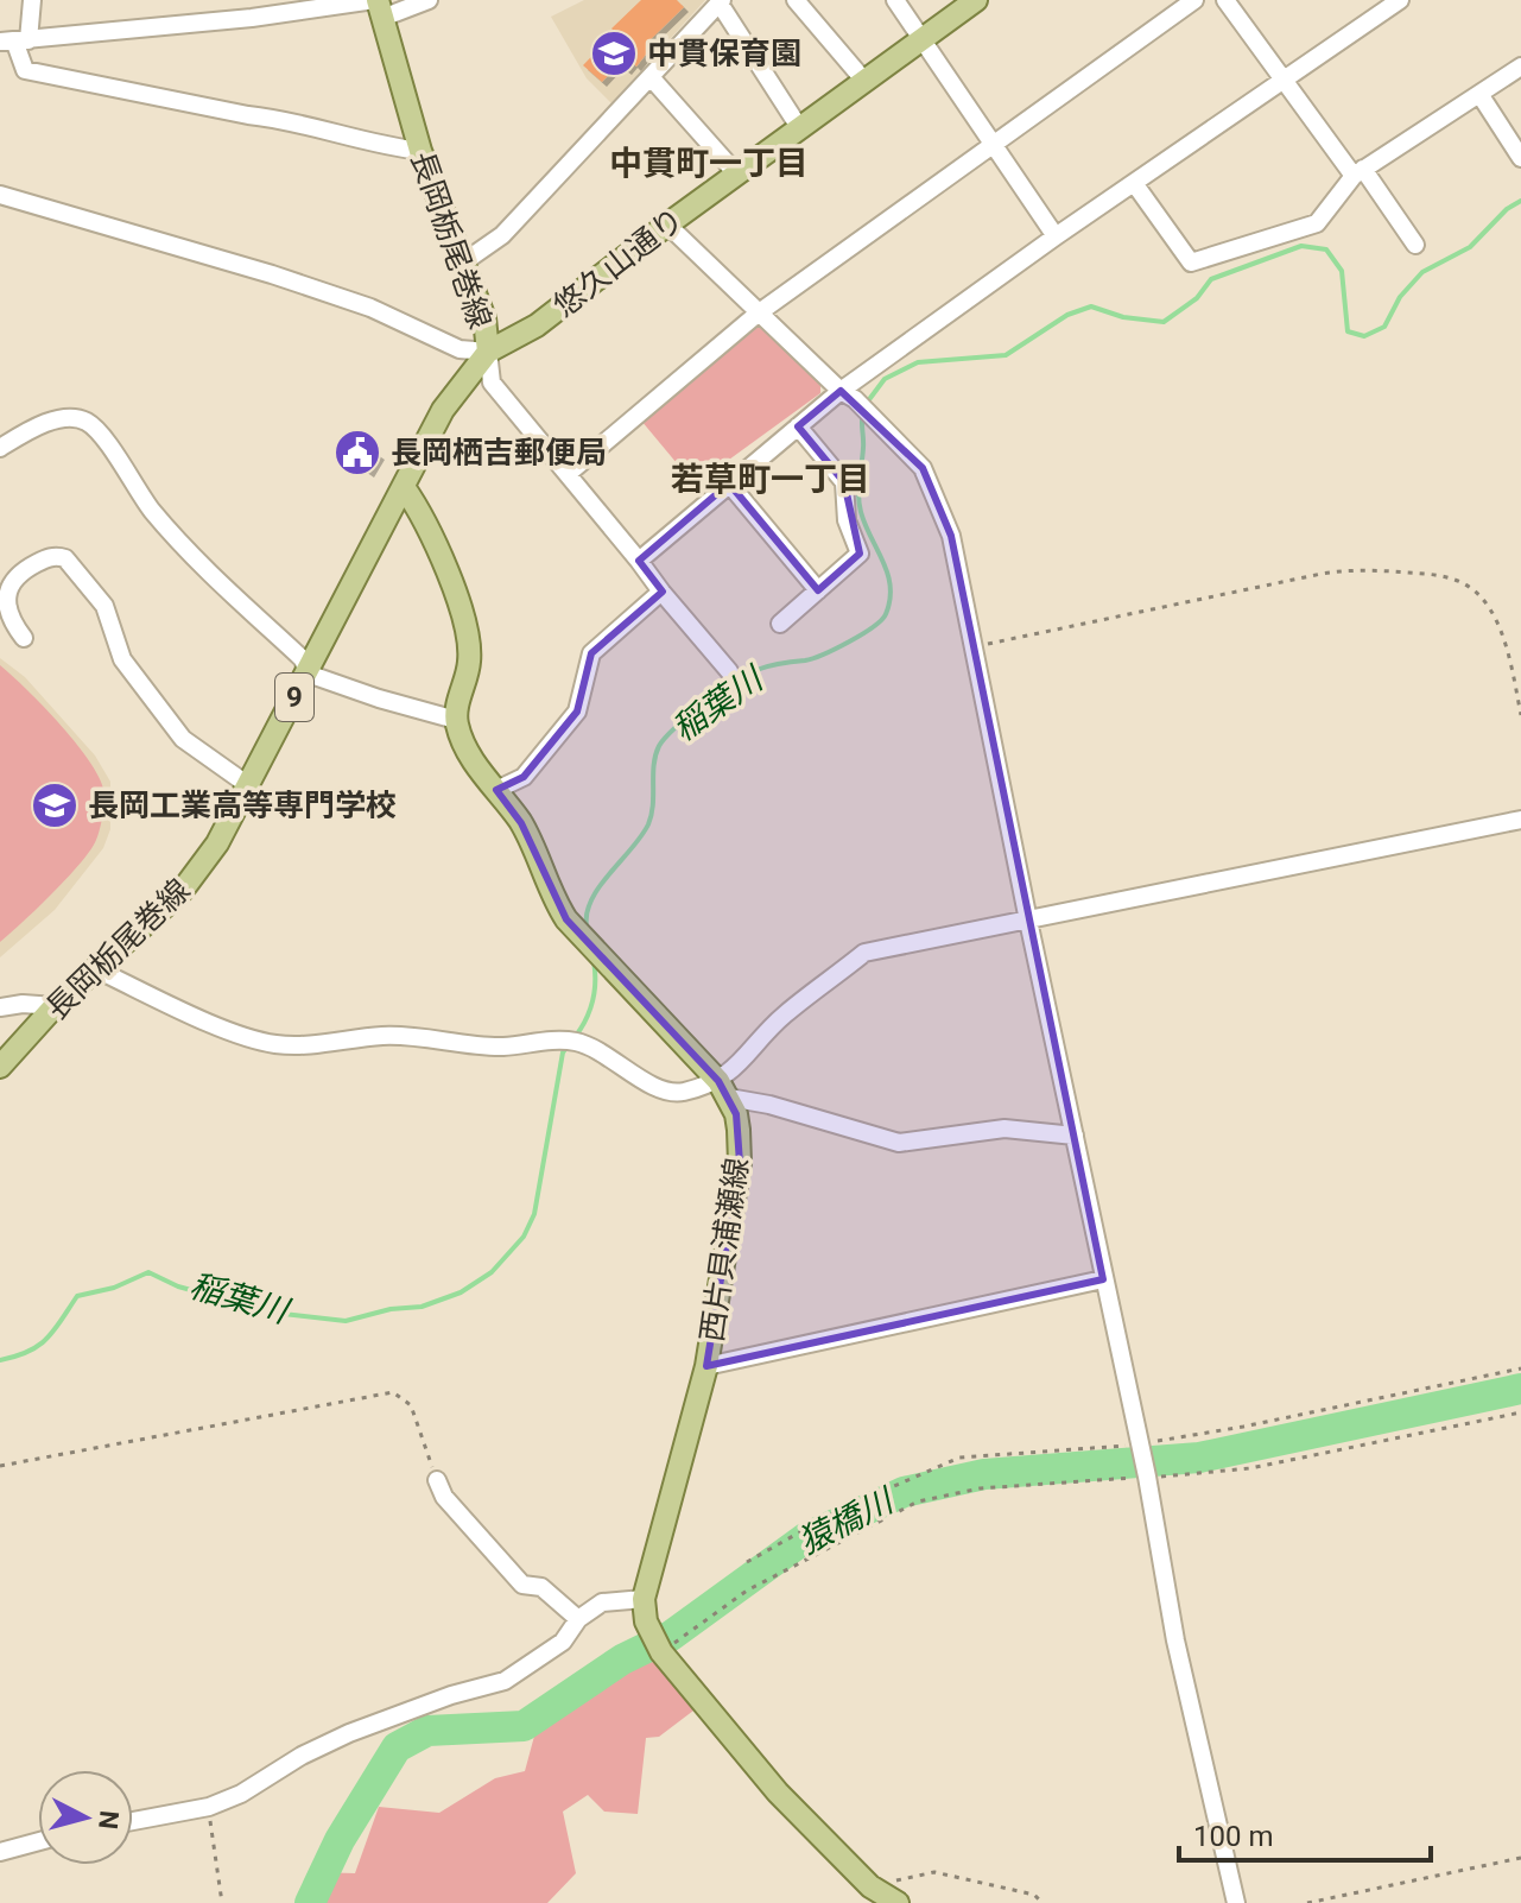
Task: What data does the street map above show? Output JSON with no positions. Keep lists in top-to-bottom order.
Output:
{
  "streets": {
    "main road": [
      "長岡栃尾巻線",
      "悠久山通り",
      "9",
      "西片貝浦瀬線"
    ]
  },
  "crossings": [
    ["長岡栃尾巻線", "悠久山通り"]
  ],
  "districts": ["中貫町一丁目", "若草町一丁目"],
  "water": ["稲葉川", "猿橋川"],
  "places": {
    "school or university": ["中貫保育園", "長岡工業高等専門学校"],
    "public building": ["長岡栖吉郵便局"]
  },
  "scale_bar": "100 m",
  "north": "right"
}
